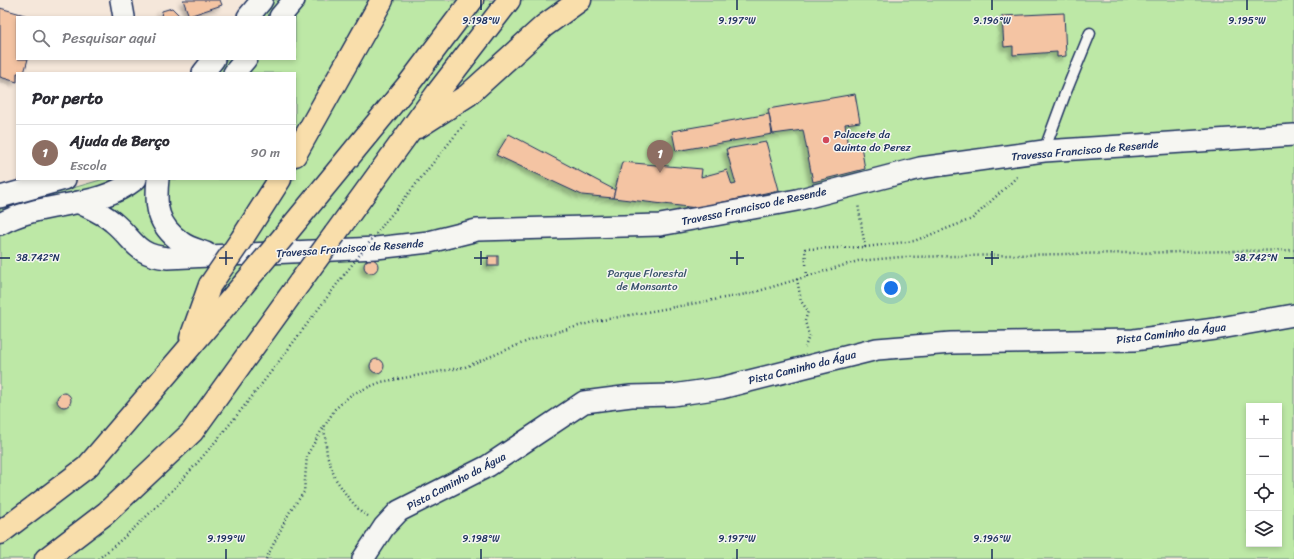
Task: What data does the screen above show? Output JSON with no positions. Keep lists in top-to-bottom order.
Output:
{
  "streets": {
    "street": ["Travessa Francisco de Resende", "Pista Caminho da Água"]
  },
  "parks": ["Parque Florestal de Monsanto"],
  "places": ["Palacete da Quinta do Perez"],
  "page": {
    "search": "Pesquisar aqui",
    "heading": "Por perto",
    "list": [
      {
        "mark": "1",
        "name": "Ajuda de Berço",
        "note": "Escola",
        "value": "90 m"
      }
    ],
    "pins": "1",
    "map_buttons": ["+", "−"]
  },
  "coordinates": [
    "9.198°W",
    "9.197°W",
    "9.196°W",
    "9.195°W",
    "38.742°N",
    "9.199°W"
  ]
}
